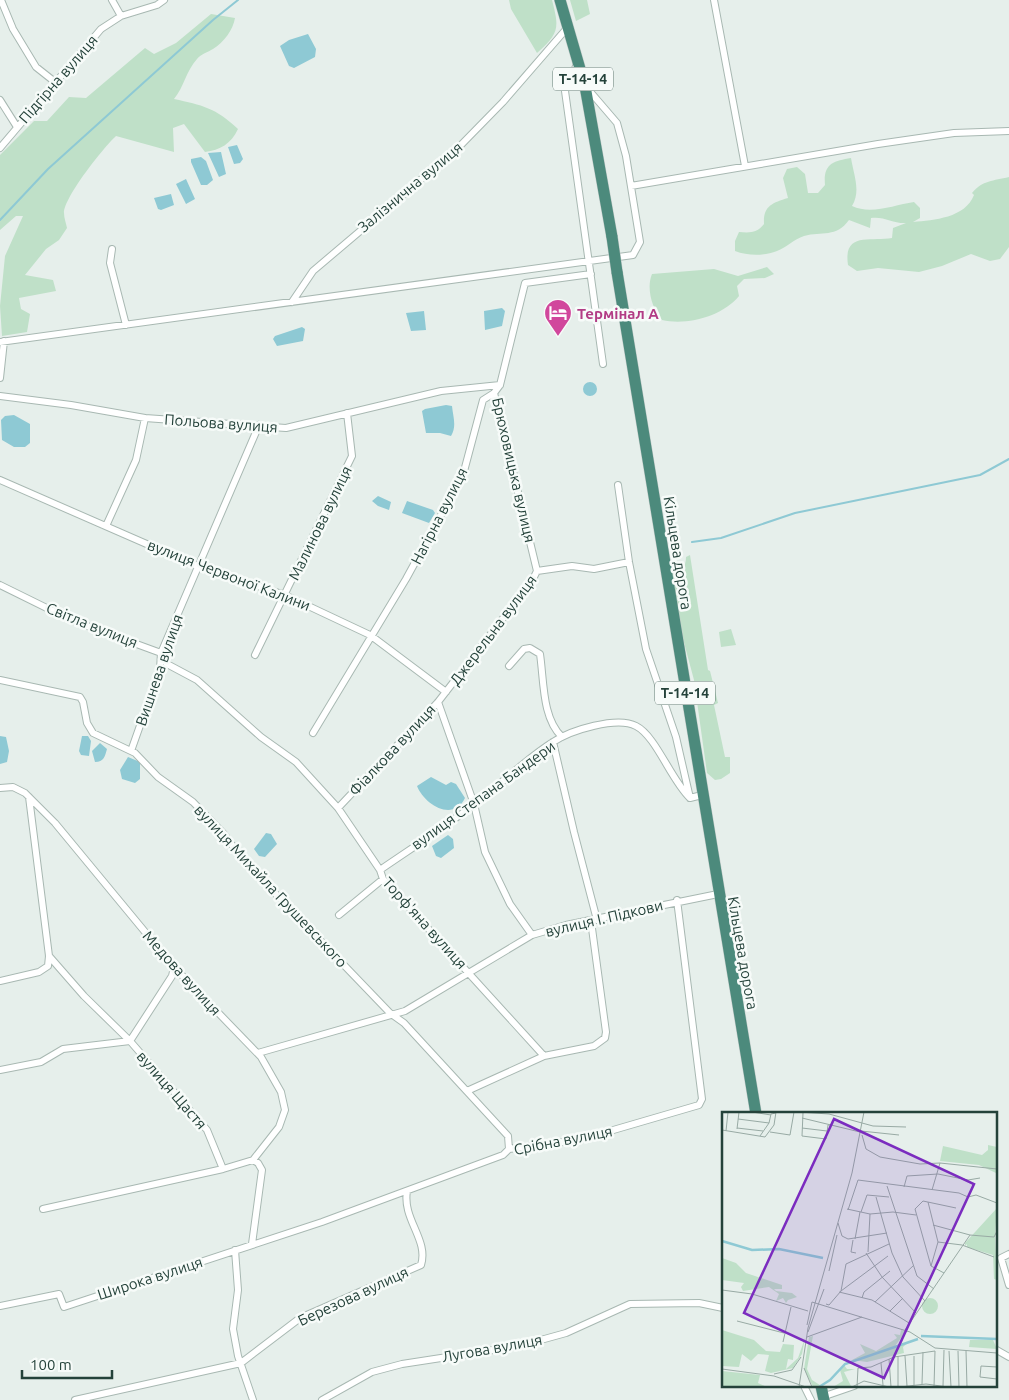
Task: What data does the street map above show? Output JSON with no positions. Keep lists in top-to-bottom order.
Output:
{
  "streets": {
    "highway": ["Т-14-14", "Кільцева дорога"],
    "street": [
      "Підгірна вулиця",
      "Залізнична вулиця",
      "Польова вулиця",
      "Брюховицька вулиця",
      "Нагірна вулиця",
      "Малинова вулиця",
      "вулиця Червоної Калини",
      "Світла вулиця",
      "Джерельна вулиця",
      "Вишнева вулиця",
      "Фіалкова вулиця",
      "вулиця Степана Бандери",
      "вулиця Михайла Грушевського",
      "вулиця І. Підкови",
      "Торф'яна вулиця",
      "Медова вулиця",
      "вулиця Щастя",
      "Срібна вулиця",
      "Широка вулиця",
      "Березова вулиця",
      "Лугова вулиця"
    ]
  },
  "crossings": [
    ["Залізнична вулиця", "Кільцева дорога"],
    ["Польова вулиця", "Брюховицька вулиця"],
    ["Польова вулиця", "Малинова вулиця"],
    ["Польова вулиця", "Вишнева вулиця"],
    ["Брюховицька вулиця", "Нагірна вулиця"],
    ["Брюховицька вулиця", "Джерельна вулиця"],
    ["Нагірна вулиця", "вулиця Червоної Калини"],
    ["Малинова вулиця", "вулиця Червоної Калини"],
    ["Кільцева дорога", "вулиця Степана Бандери"],
    ["Кільцева дорога", "вулиця І. Підкови"],
    ["вулиця Червоної Калини", "Джерельна вулиця"],
    ["вулиця Червоної Калини", "Вишнева вулиця"],
    ["вулиця Червоної Калини", "Фіалкова вулиця"],
    ["Світла вулиця", "Вишнева вулиця"],
    ["Світла вулиця", "Торф'яна вулиця"],
    ["Джерельна вулиця", "Фіалкова вулиця"],
    ["Вишнева вулиця", "вулиця Михайла Грушевського"],
    ["Фіалкова вулиця", "Торф'яна вулиця"],
    ["вулиця Степана Бандери", "Торф'яна вулиця"],
    ["вулиця Михайла Грушевського", "вулиця І. Підкови"],
    ["вулиця Михайла Грушевського", "Срібна вулиця"],
    ["вулиця І. Підкови", "Торф'яна вулиця"],
    ["вулиця І. Підкови", "Медова вулиця"],
    ["вулиця І. Підкови", "Срібна вулиця"],
    ["Срібна вулиця", "Широка вулиця"],
    ["Срібна вулиця", "Березова вулиця"]
  ],
  "places": {
    "hotel": ["Термінал А"]
  },
  "scale_bar": "100 m"
}
